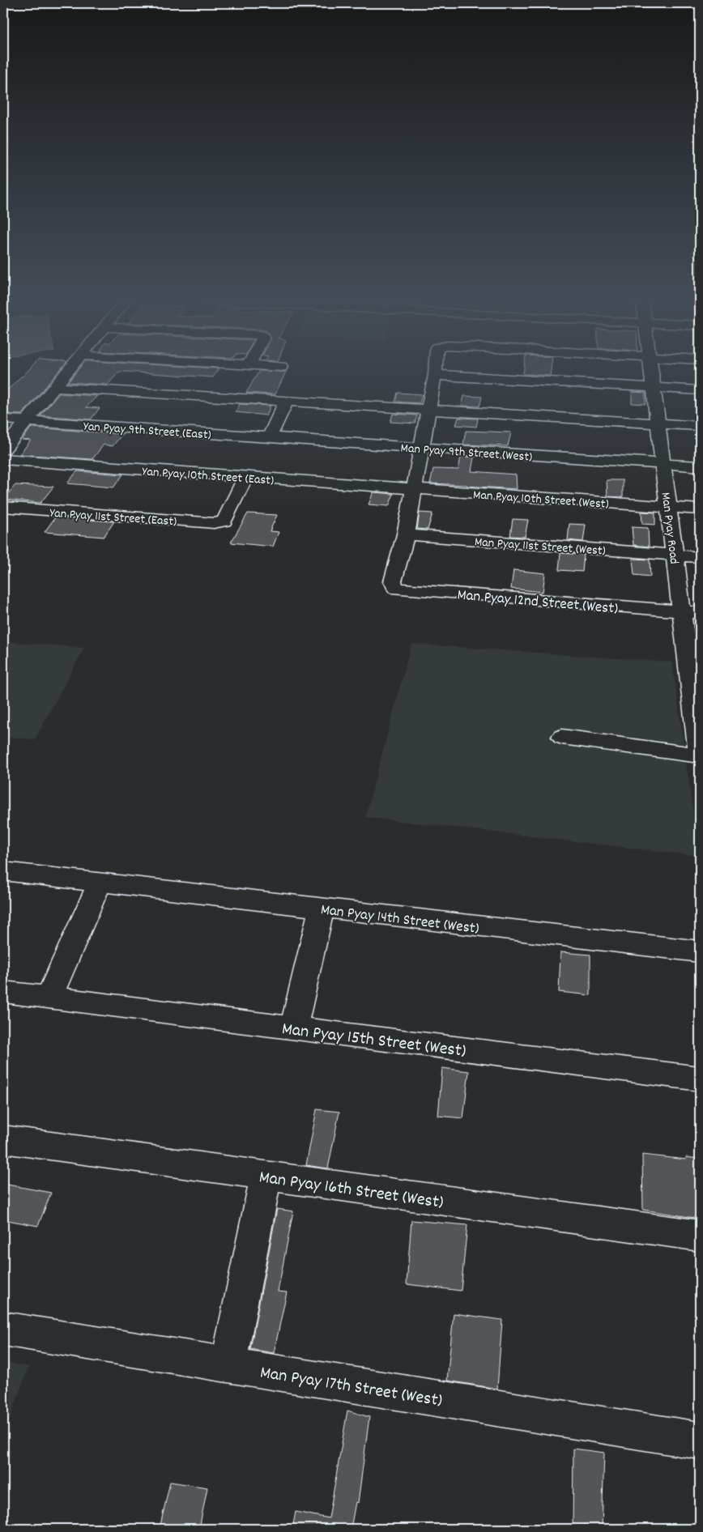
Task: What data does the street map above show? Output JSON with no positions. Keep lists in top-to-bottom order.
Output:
{
  "streets": {
    "street": [
      "Yan Pyay 9th Street (East)",
      "Man Pyay 9th Street (West)",
      "Yan Pyay 10th Street (East)",
      "Man Pyay 10th Street (West)",
      "Yan Pyay 11st Street (East)",
      "Man Pyay Road",
      "Man Pyay 11st Street (West)",
      "Man Pyay 12nd Street (West)",
      "Man Pyay 14th Street (West)",
      "Man Pyay 15th Street (West)",
      "Man Pyay 16th Street (West)",
      "Man Pyay 17th Street (West)"
    ]
  },
  "crossings": [
    ["Yan Pyay 9th Street (East)", "Man Pyay 9th Street (West)"],
    ["Man Pyay 9th Street (West)", "Man Pyay Road"],
    ["Yan Pyay 10th Street (East)", "Man Pyay 10th Street (West)"],
    ["Yan Pyay 10th Street (East)", "Yan Pyay 11st Street (East)"],
    ["Man Pyay 10th Street (West)", "Man Pyay Road"],
    ["Man Pyay Road", "Man Pyay 11st Street (West)"],
    ["Man Pyay Road", "Man Pyay 12nd Street (West)"],
    ["Man Pyay 11st Street (West)", "Man Pyay 12nd Street (West)"]
  ]
}
